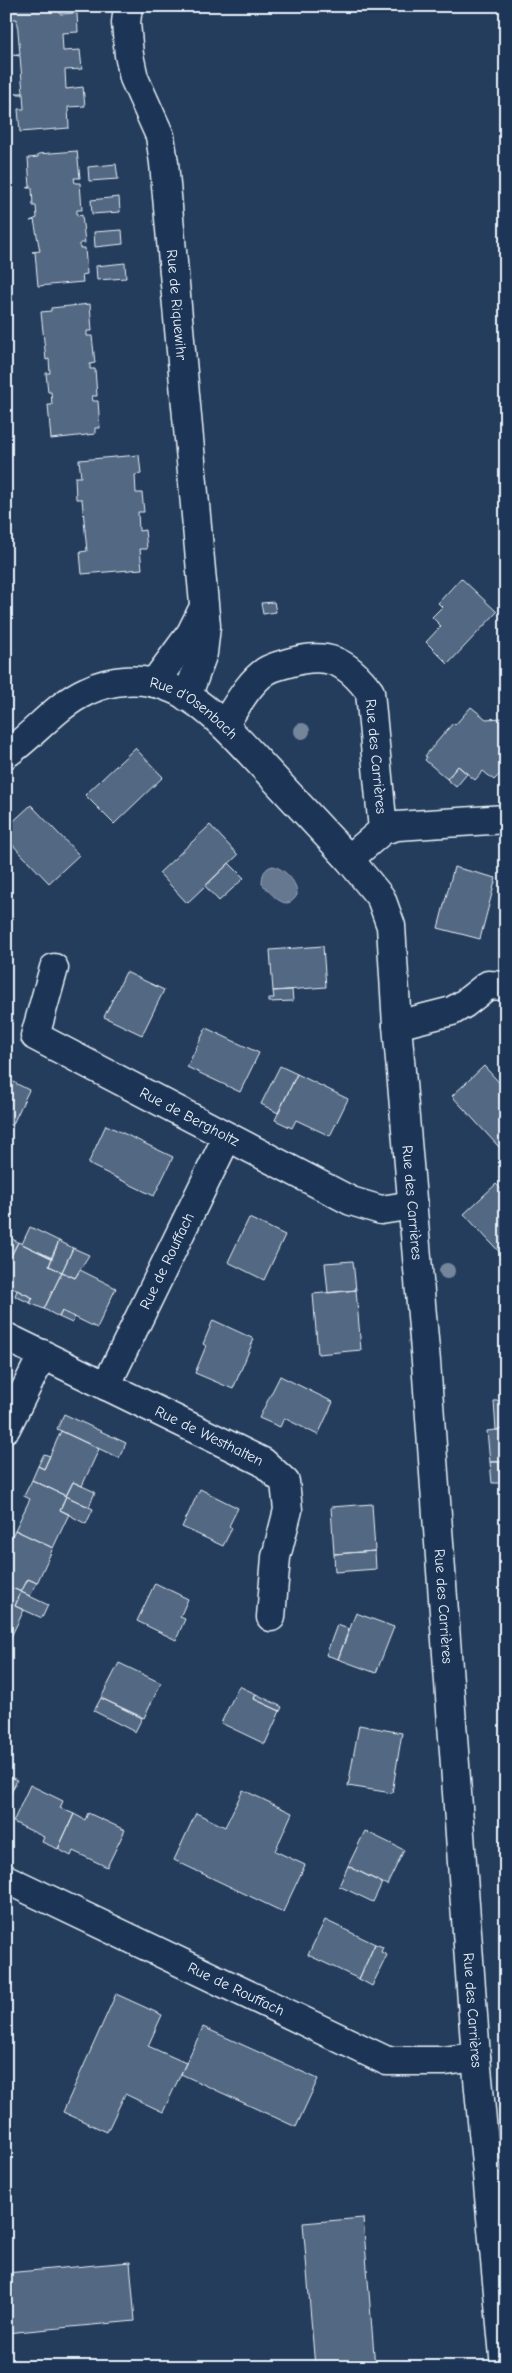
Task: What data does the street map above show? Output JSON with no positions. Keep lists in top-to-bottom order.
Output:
{
  "streets": {
    "street": [
      "Rue de Riquewihr",
      "Rue d'Osenbach",
      "Rue des Carrières",
      "Rue de Bergholtz",
      "Rue de Rouffach",
      "Rue de Westhalten"
    ]
  },
  "crossings": [
    ["Rue de Riquewihr", "Rue d'Osenbach"],
    ["Rue d'Osenbach", "Rue des Carrières"],
    ["Rue des Carrières", "Rue de Bergholtz"],
    ["Rue des Carrières", "Rue de Rouffach"],
    ["Rue de Bergholtz", "Rue de Rouffach"],
    ["Rue de Rouffach", "Rue de Westhalten"]
  ]
}
